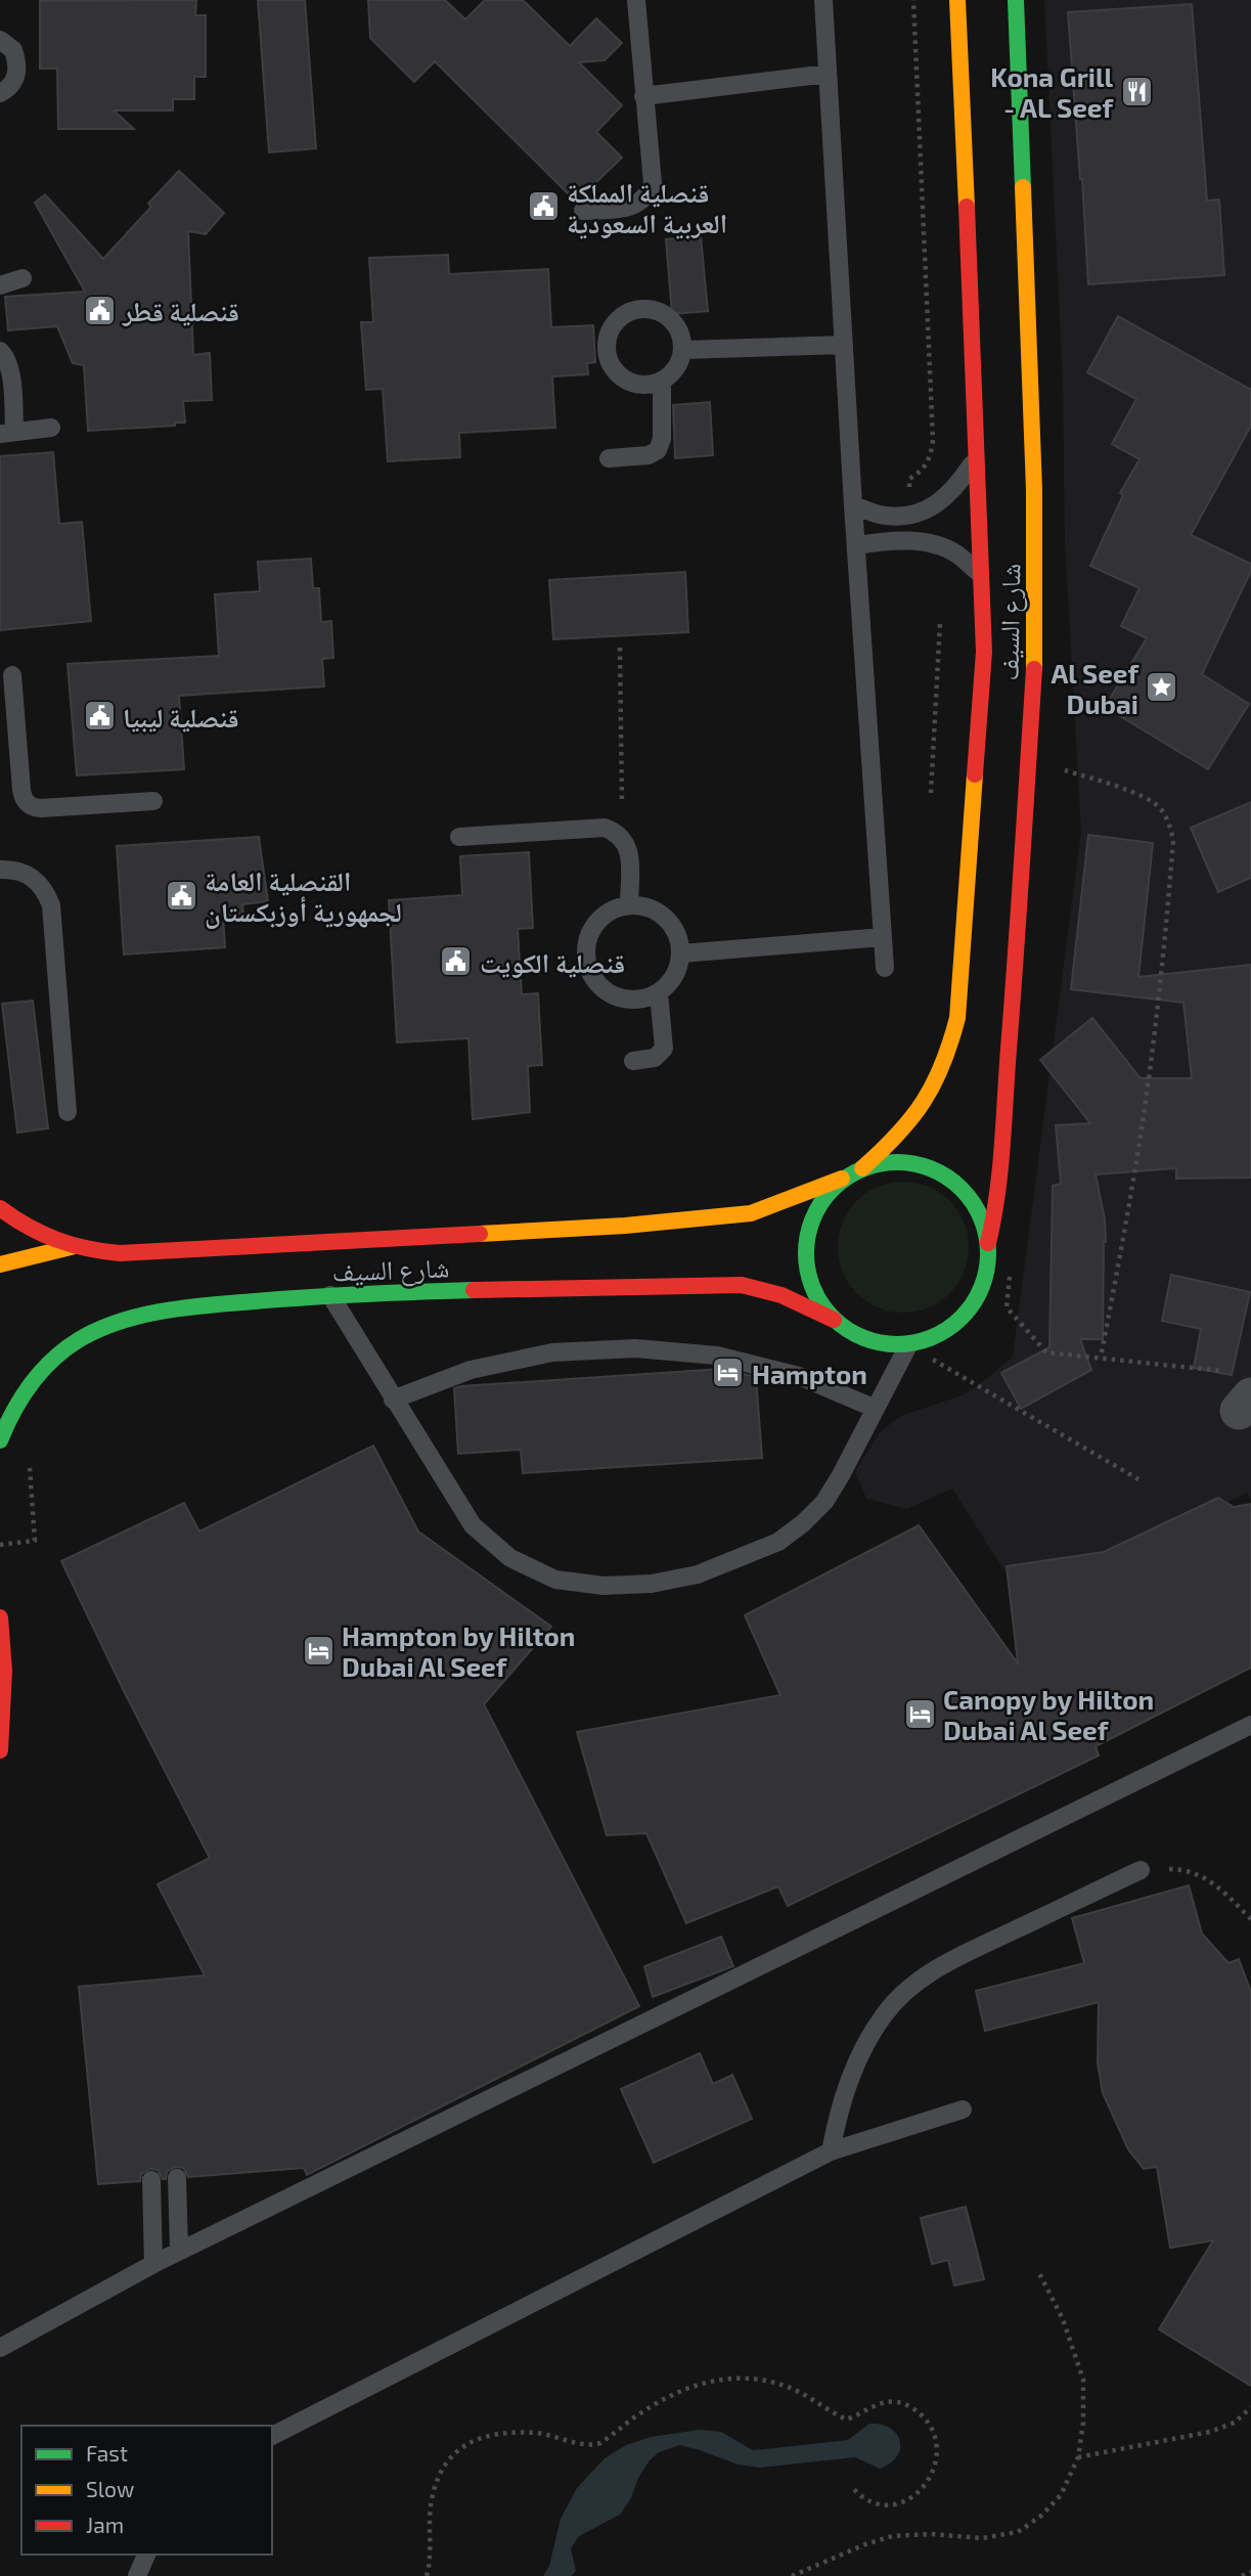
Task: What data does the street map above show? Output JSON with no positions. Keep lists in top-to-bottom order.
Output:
{
  "streets": {
    "street": ["شارع السيف"]
  },
  "places": {
    "restaurant": ["Kona Grill - AL Seef"],
    "public building": [
      "قنصلية المملكة العربية السعودية",
      "قنصلية قطر",
      "قنصلية ليبيا",
      "القنصلية العامة لجمهورية أوزبكستان",
      "قنصلية الكويت"
    ],
    "place": ["Al Seef Dubai"],
    "hotel": ["Hampton", "Hampton by Hilton Dubai Al Seef", "Canopy by Hilton Dubai Al Seef"]
  },
  "legend": ["Fast", "Slow", "Jam"]
}
